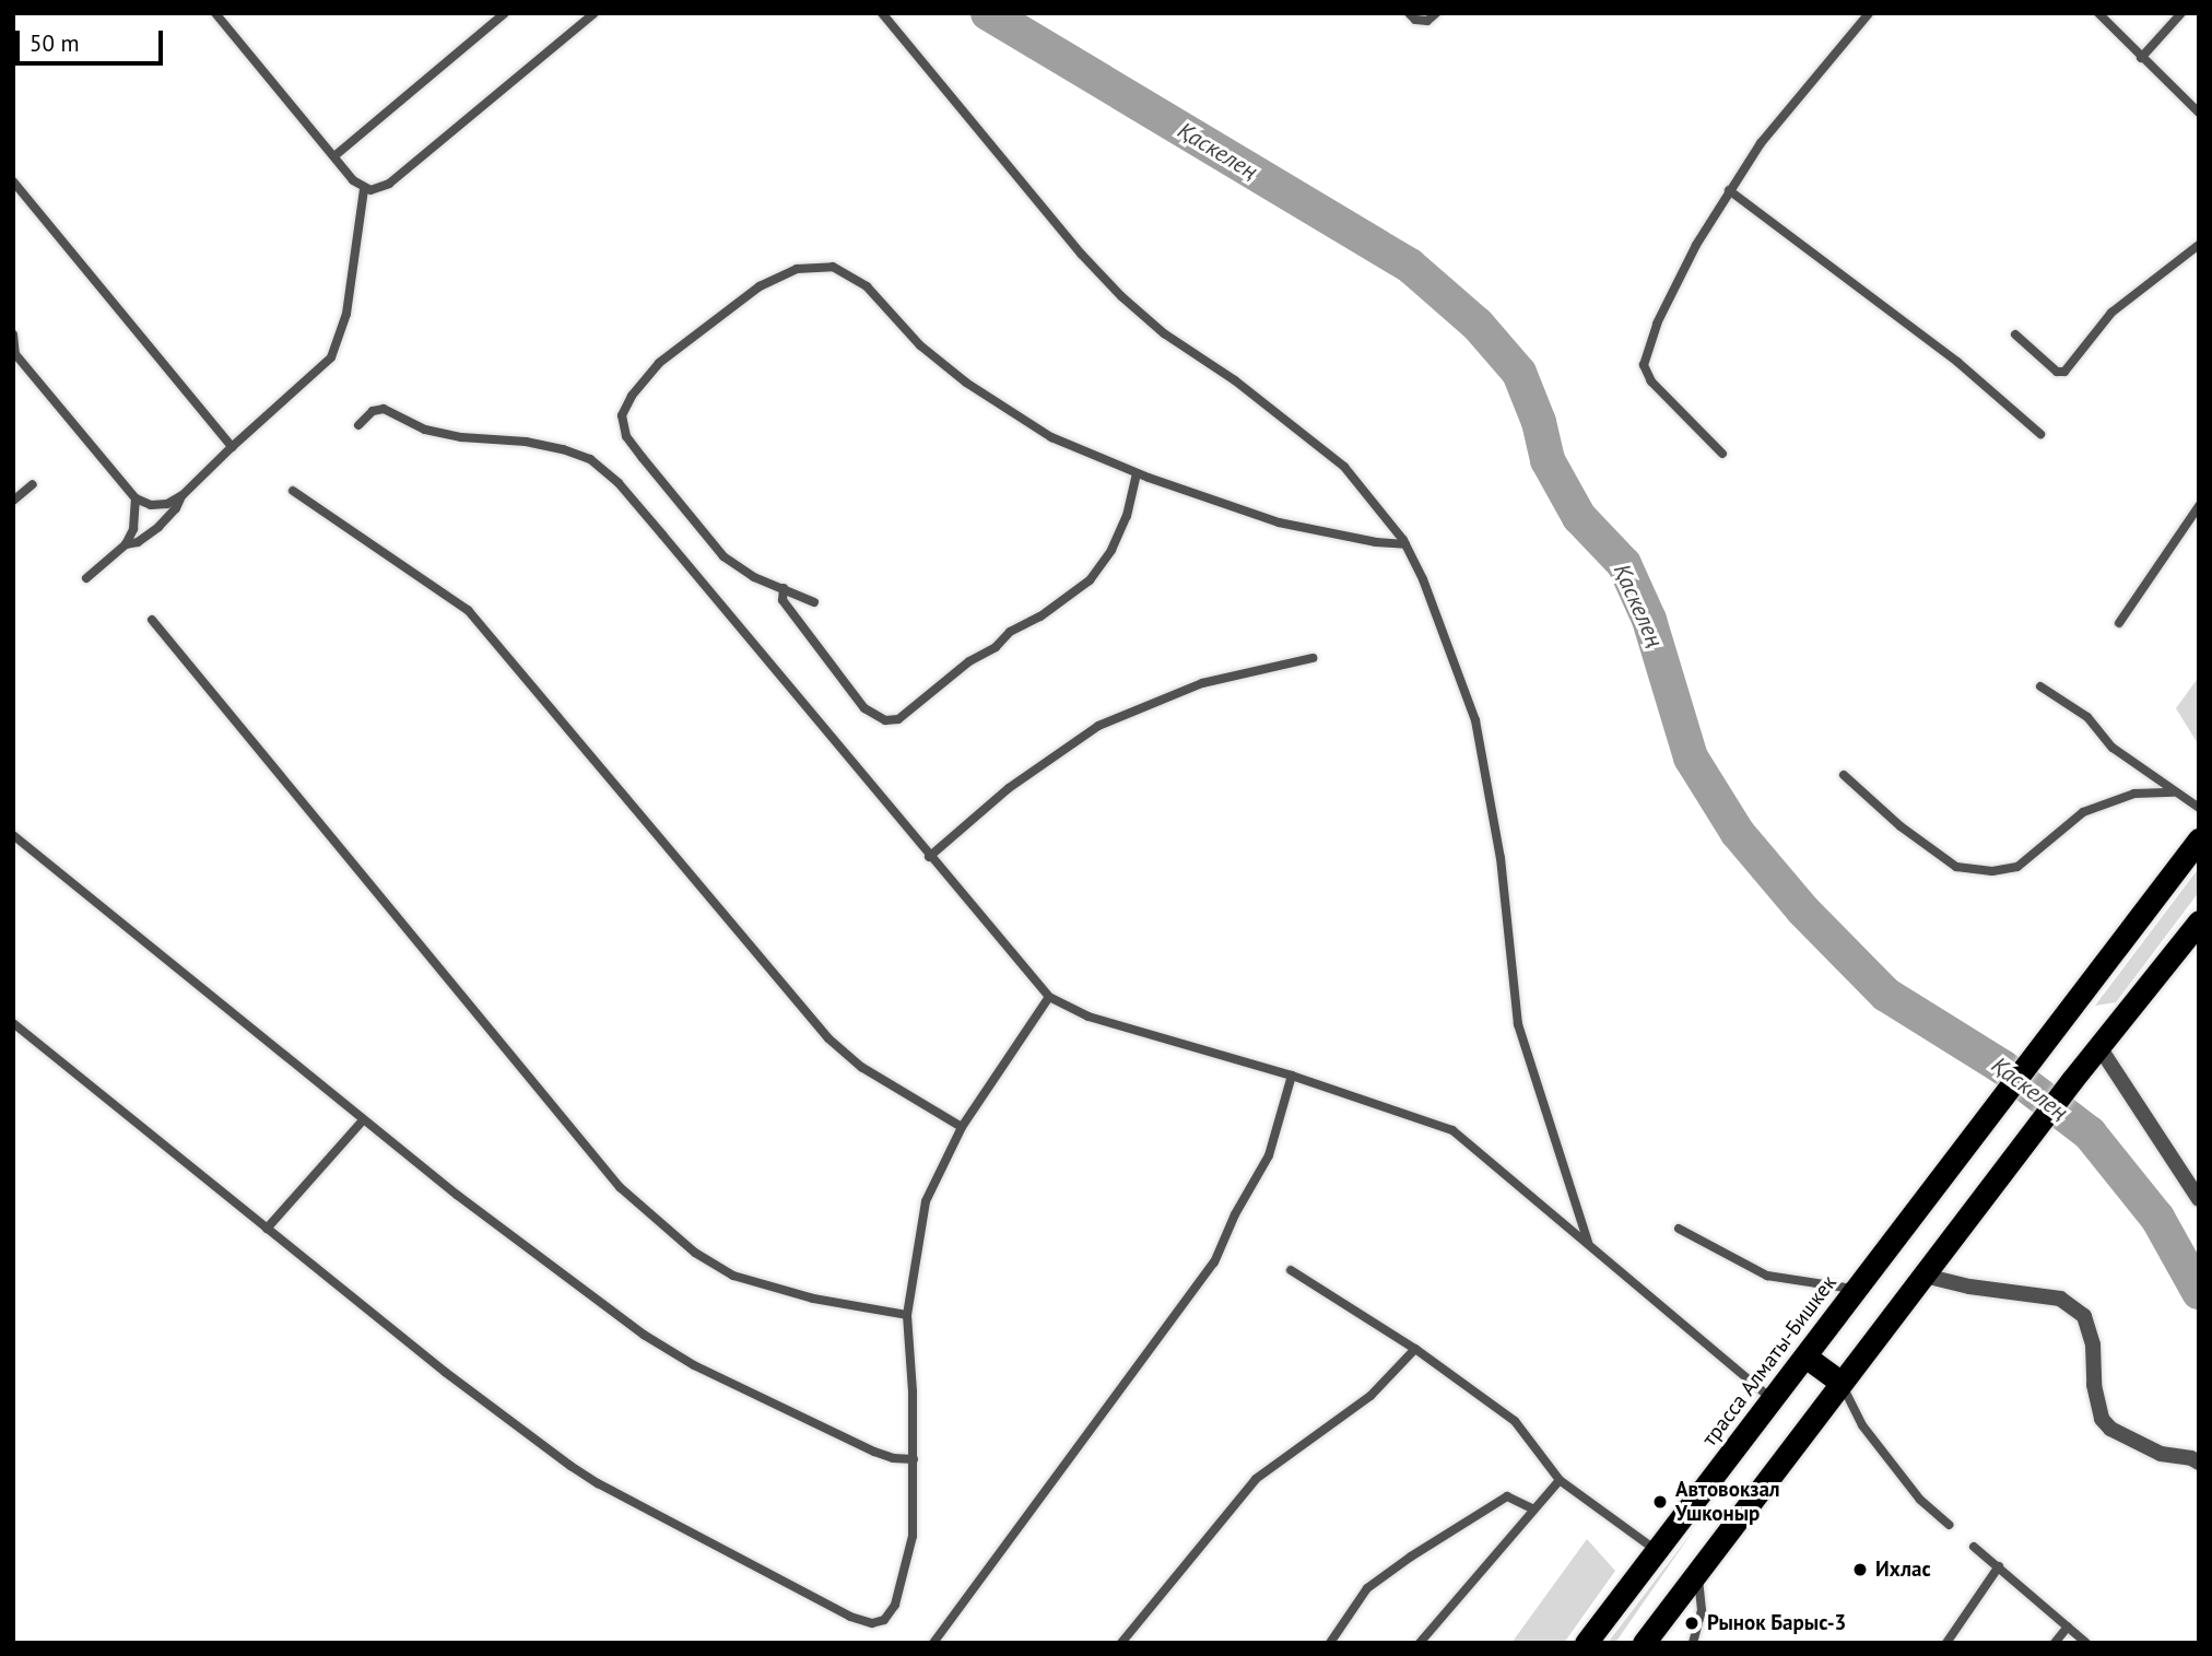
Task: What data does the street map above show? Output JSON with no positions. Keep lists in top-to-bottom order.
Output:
{
  "streets": {
    "highway": ["трасса Алматы-Бишкек"]
  },
  "water": ["Қаскелең"],
  "places": ["Автовокзал Ушконыр", "Ихлас", "Рынок Барыс-3"],
  "scale_bar": "50 m"
}
